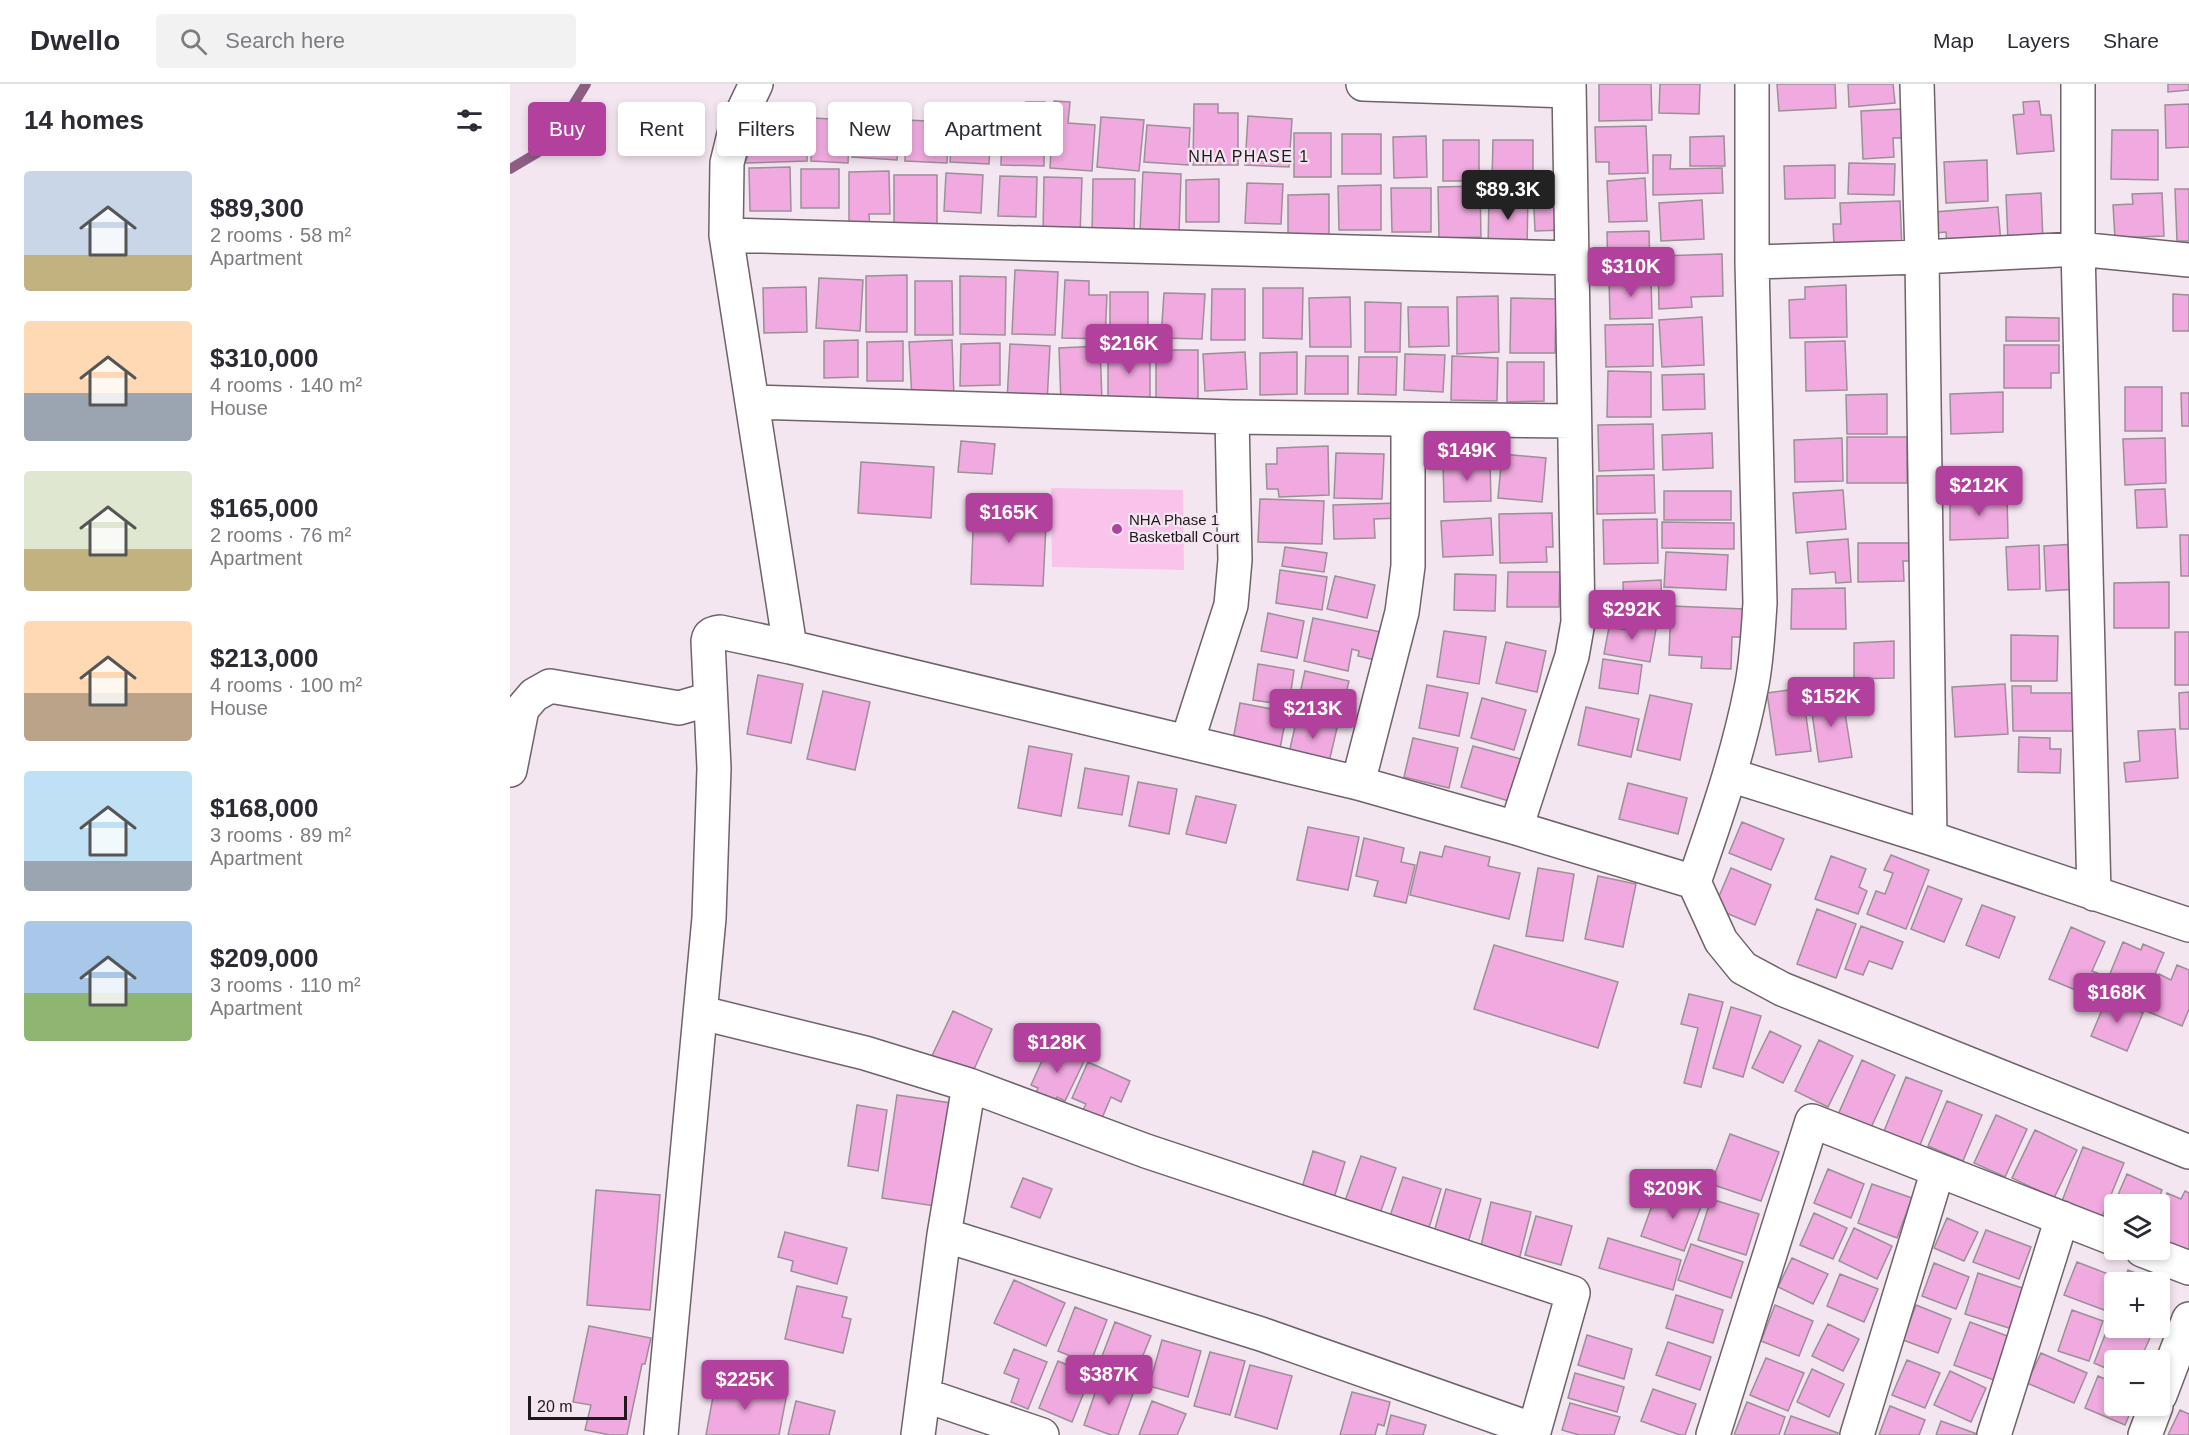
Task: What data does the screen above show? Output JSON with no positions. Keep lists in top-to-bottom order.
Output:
{
  "districts": ["NHA PHASE 1"],
  "places": ["NHA Phase 1 Basketball Court"],
  "scale_bar": "20 m",
  "page": {
    "header": "Dwello",
    "search": "Search here",
    "nav": ["Map", "Layers", "Share"],
    "heading": "14 homes",
    "chip": [
      "Buy",
      "Rent",
      "Filters",
      "New",
      "Apartment"
    ],
    "list": [
      {
        "name": "$89,300",
        "note": "2 rooms · 58 m² · Apartment"
      },
      {
        "name": "$310,000",
        "note": "4 rooms · 140 m² · House"
      },
      {
        "name": "$165,000",
        "note": "2 rooms · 76 m² · Apartment"
      },
      {
        "name": "$213,000",
        "note": "4 rooms · 100 m² · House"
      },
      {
        "name": "$168,000",
        "note": "3 rooms · 89 m² · Apartment"
      },
      {
        "name": "$209,000",
        "note": "3 rooms · 110 m² · Apartment"
      }
    ],
    "price": [
      "$89.3K",
      "$310K",
      "$216K",
      "$149K",
      "$212K",
      "$165K",
      "$292K",
      "$152K",
      "$213K",
      "$168K",
      "$128K",
      "$209K",
      "$387K",
      "$225K"
    ],
    "map_buttons": ["+", "−"],
    "scale": "20 m"
  }
}
